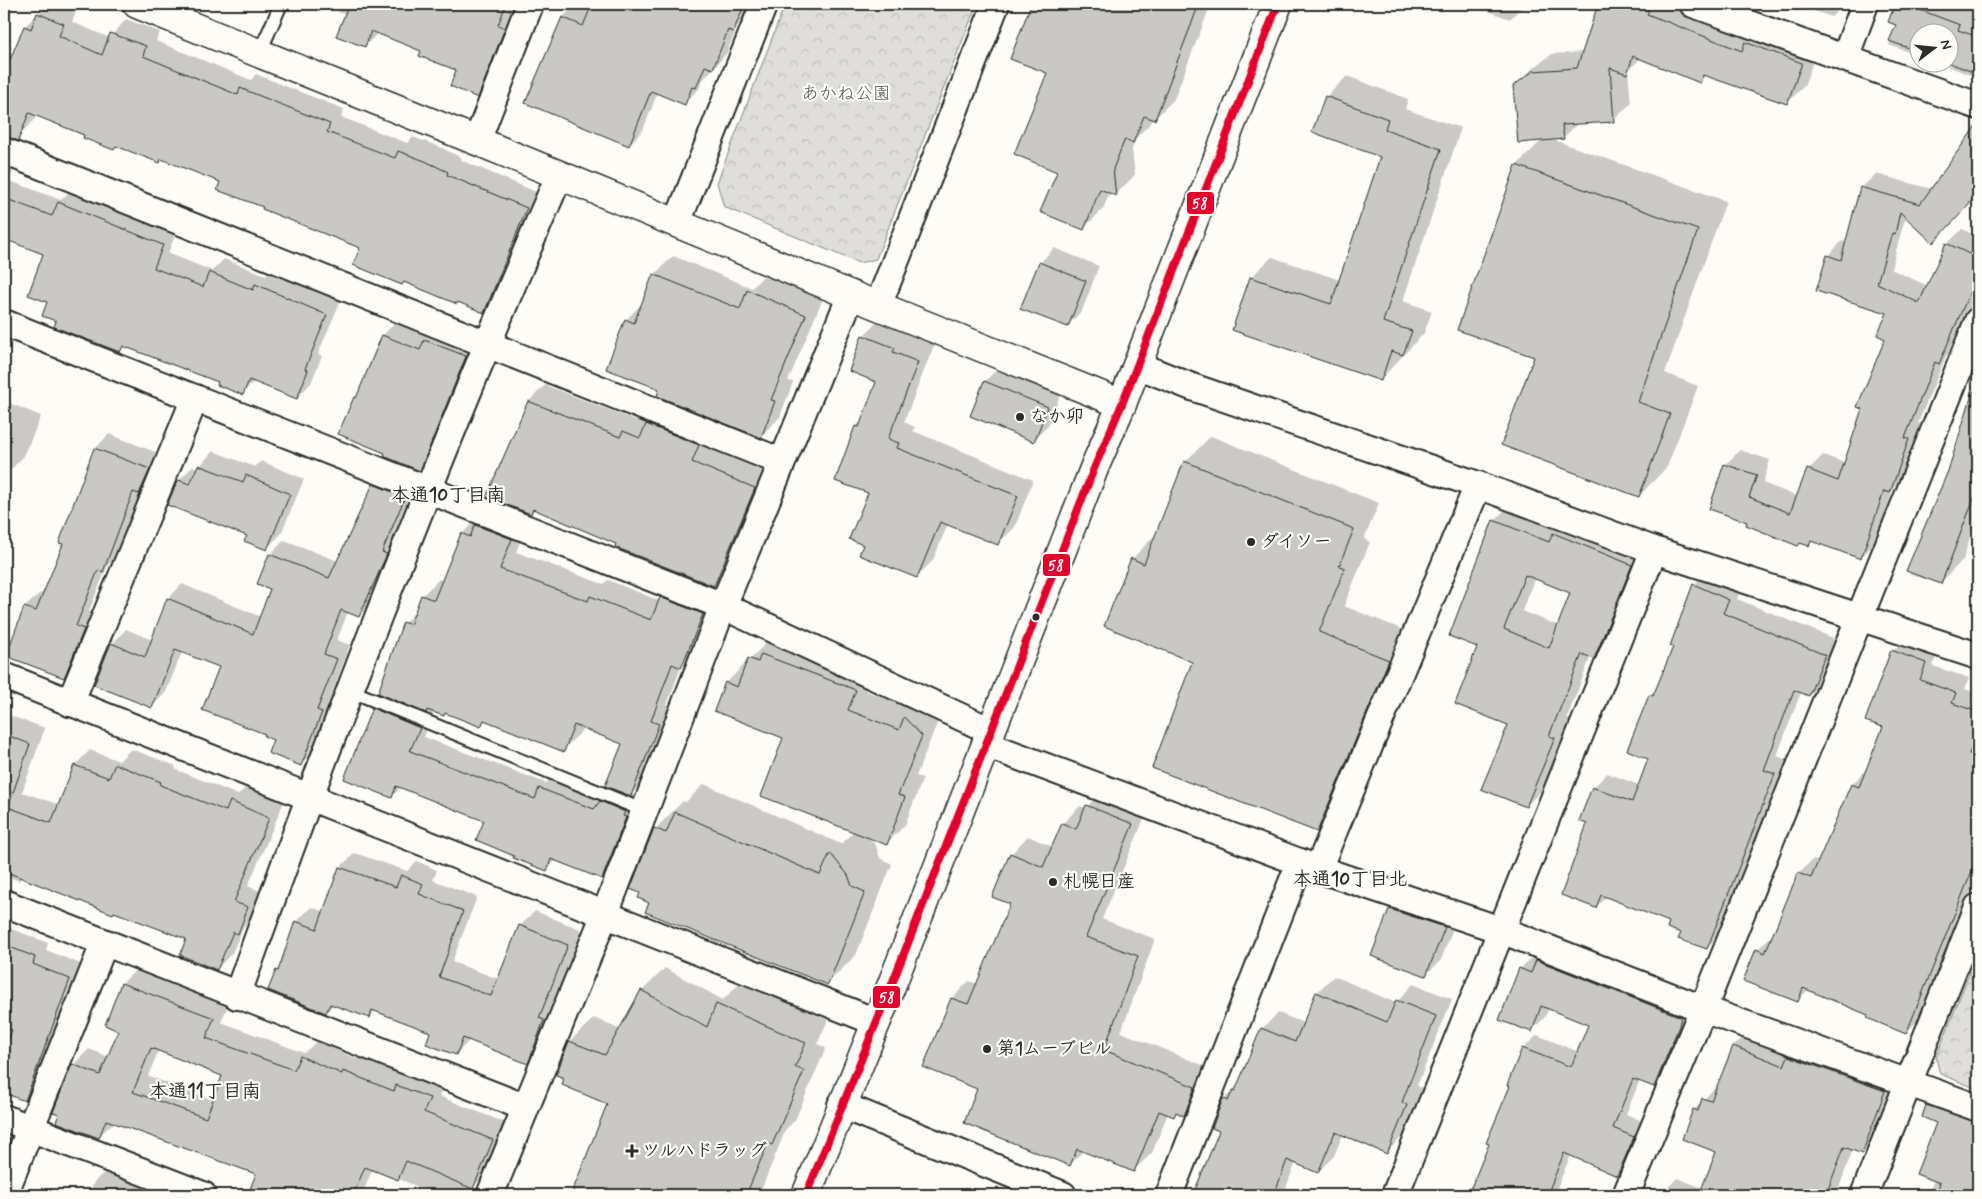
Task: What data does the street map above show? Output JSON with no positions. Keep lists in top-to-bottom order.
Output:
{
  "districts": ["本通10丁目南", "本通10丁目北", "本通11丁目南"],
  "parks": ["あかね公園"],
  "places": {
    "other": [
      "なか卯",
      "ダイソー",
      "札幌日産",
      "第1ムーブビル"
    ],
    "health": ["ツルハドラッグ"]
  },
  "lines": ["transit line 58"],
  "north": "right"
}
